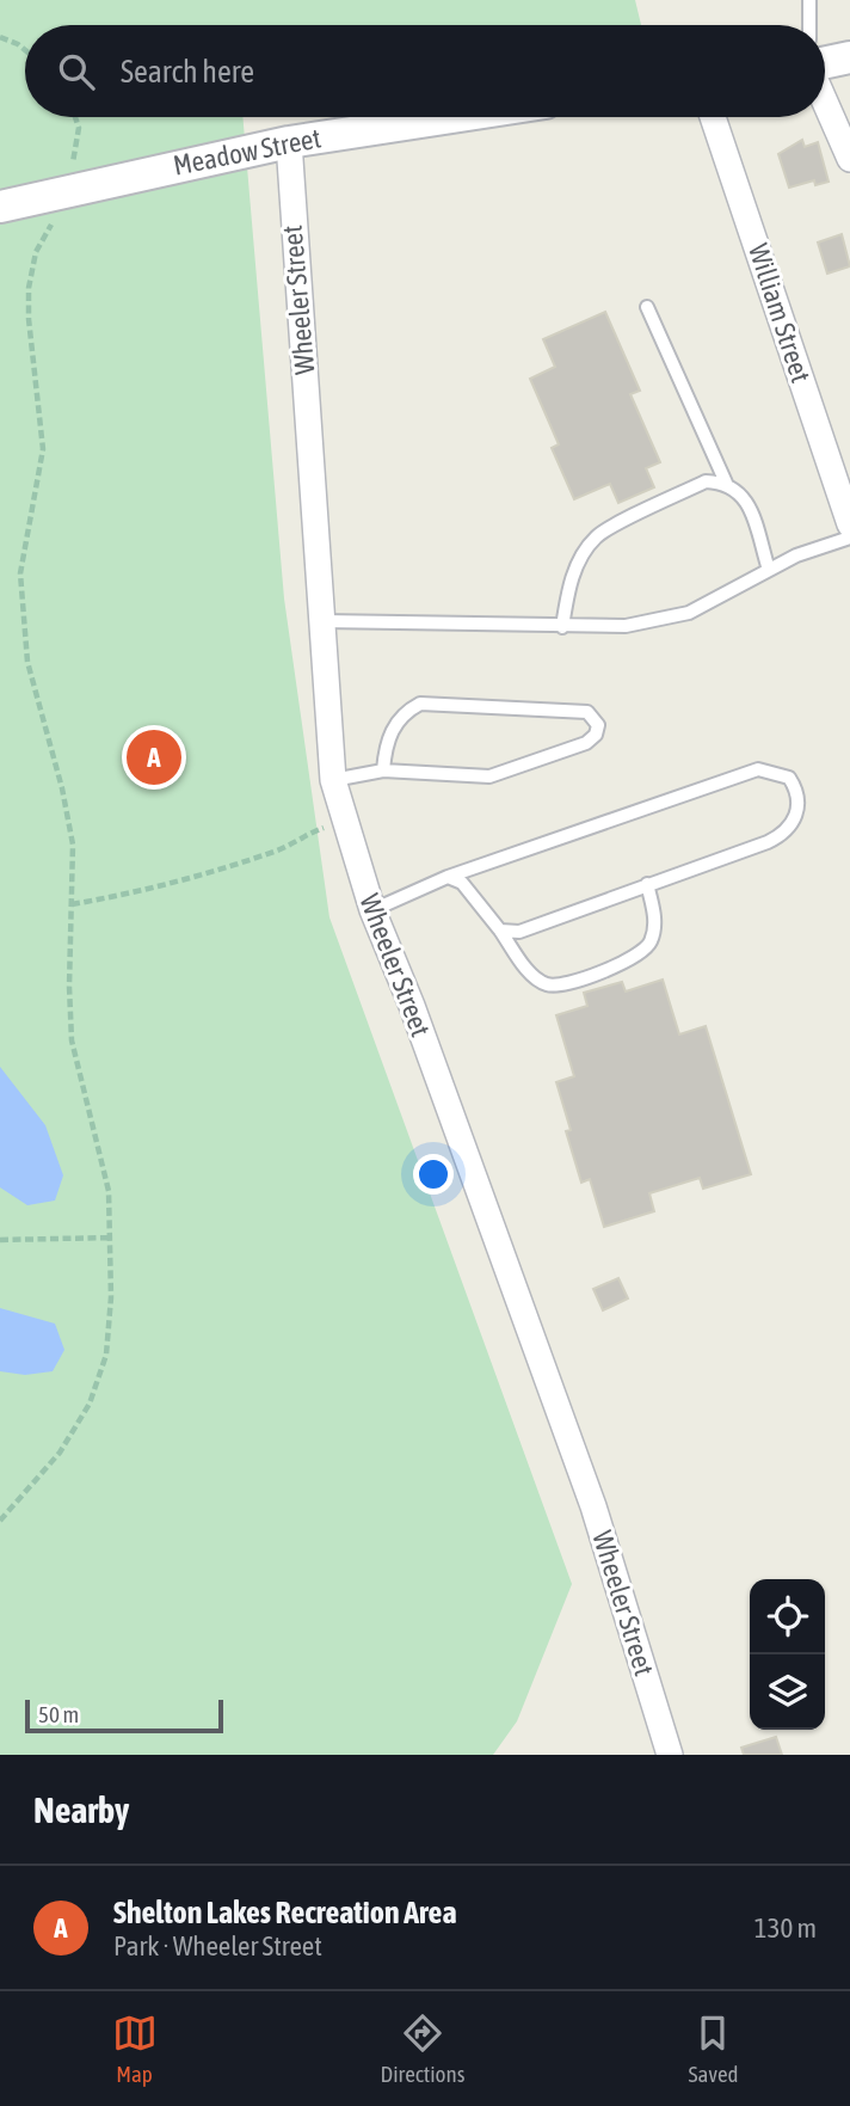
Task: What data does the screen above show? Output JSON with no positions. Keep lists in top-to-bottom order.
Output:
{
  "streets": {
    "street": ["Meadow Street", "Wheeler Street", "William Street"]
  },
  "crossings": [
    ["Meadow Street", "Wheeler Street"]
  ],
  "scale_bar": "50 m",
  "page": {
    "search": "Search here",
    "pins": "A",
    "scale": "50 m",
    "heading": "Nearby",
    "list": [
      {
        "mark": "A",
        "name": "Shelton Lakes Recreation Area",
        "note": "Park · Wheeler Street",
        "value": "130 m"
      }
    ],
    "nav": ["Map", "Directions", "Saved"]
  }
}
